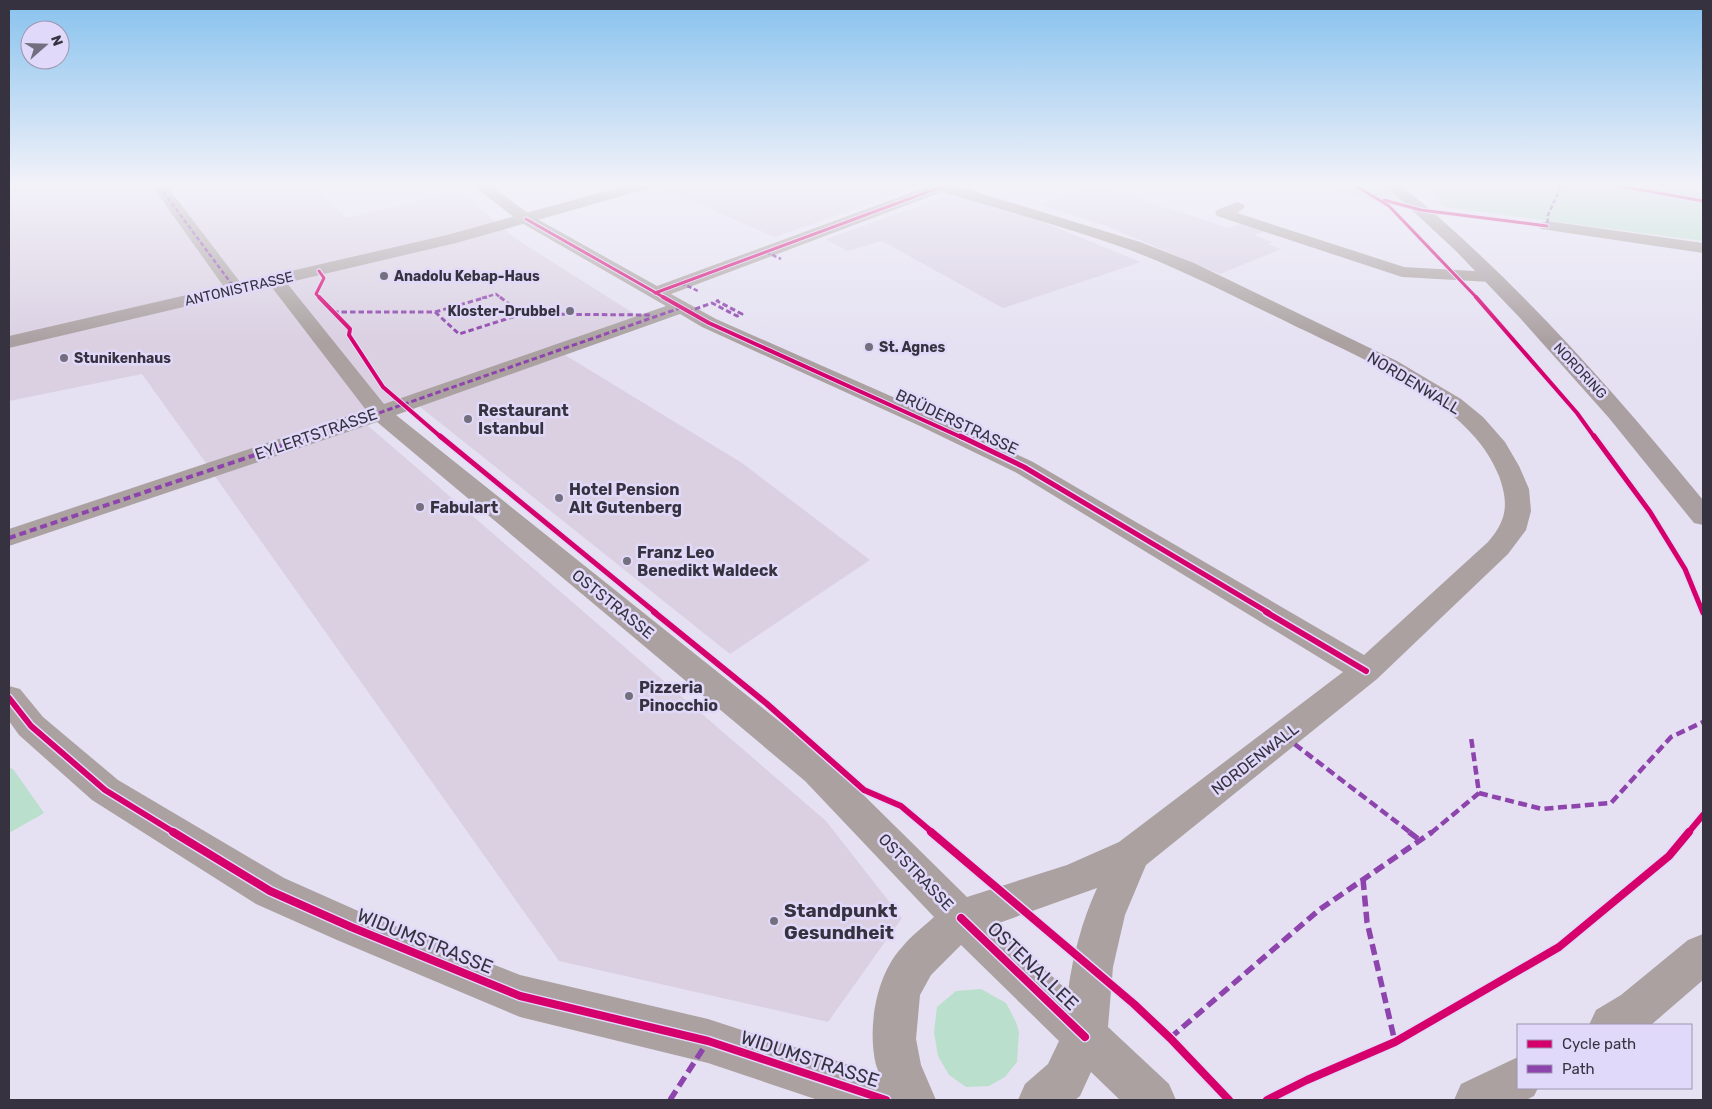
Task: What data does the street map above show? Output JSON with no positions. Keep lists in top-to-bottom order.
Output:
{
  "streets": {
    "main road": ["ANTONISTRASSE", "NORDRING"],
    "street": [
      "NORDENWALL",
      "BRÜDERSTRASSE",
      "EYLERTSTRASSE",
      "OSTSTRASSE",
      "WIDUMSTRASSE",
      "OSTENALLEE"
    ]
  },
  "crossings": [
    ["ANTONISTRASSE", "OSTSTRASSE"],
    ["NORDENWALL", "BRÜDERSTRASSE"],
    ["NORDENWALL", "OSTSTRASSE"],
    ["NORDENWALL", "WIDUMSTRASSE"],
    ["NORDENWALL", "OSTENALLEE"],
    ["BRÜDERSTRASSE", "EYLERTSTRASSE"],
    ["EYLERTSTRASSE", "OSTSTRASSE"],
    ["OSTSTRASSE", "WIDUMSTRASSE"],
    ["OSTSTRASSE", "OSTENALLEE"],
    ["WIDUMSTRASSE", "OSTENALLEE"]
  ],
  "places": [
    "Anadolu Kebap-Haus",
    "Kloster-Drubbel",
    "St. Agnes",
    "Stunikenhaus",
    "Restaurant Istanbul",
    "Hotel Pension Alt Gutenberg",
    "Fabulart",
    "Franz Leo Benedikt Waldeck",
    "Pizzeria Pinocchio",
    "Standpunkt Gesundheit"
  ],
  "legend": ["Cycle path", "Path"],
  "north": "right"
}
